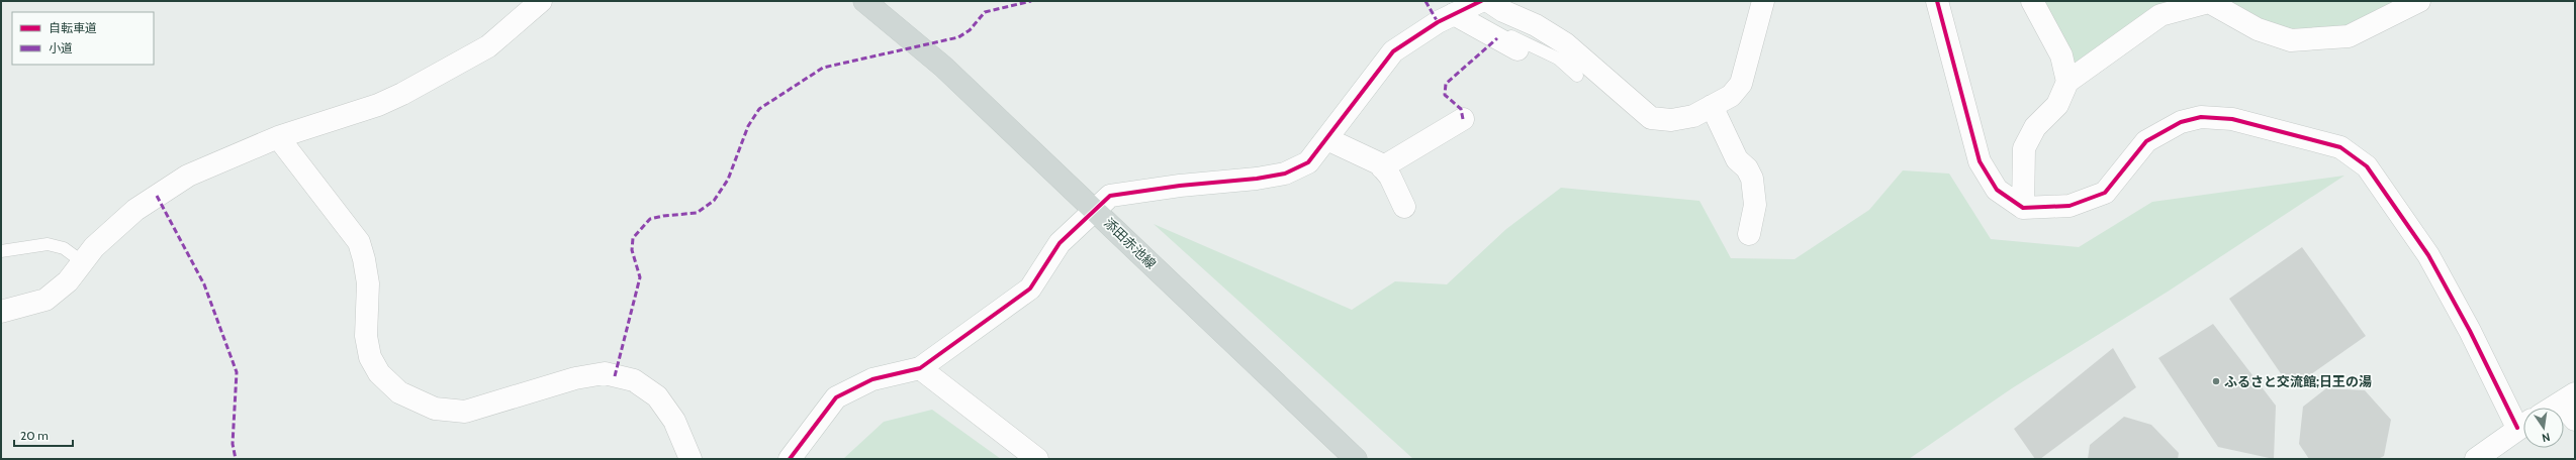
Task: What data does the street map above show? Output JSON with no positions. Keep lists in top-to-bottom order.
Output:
{
  "streets": {
    "main road": ["添田赤池線"]
  },
  "places": ["ふるさと交流館;日王の湯"],
  "legend": ["自転車道", "小道"],
  "scale_bar": "20 m",
  "north": "bottom"
}
